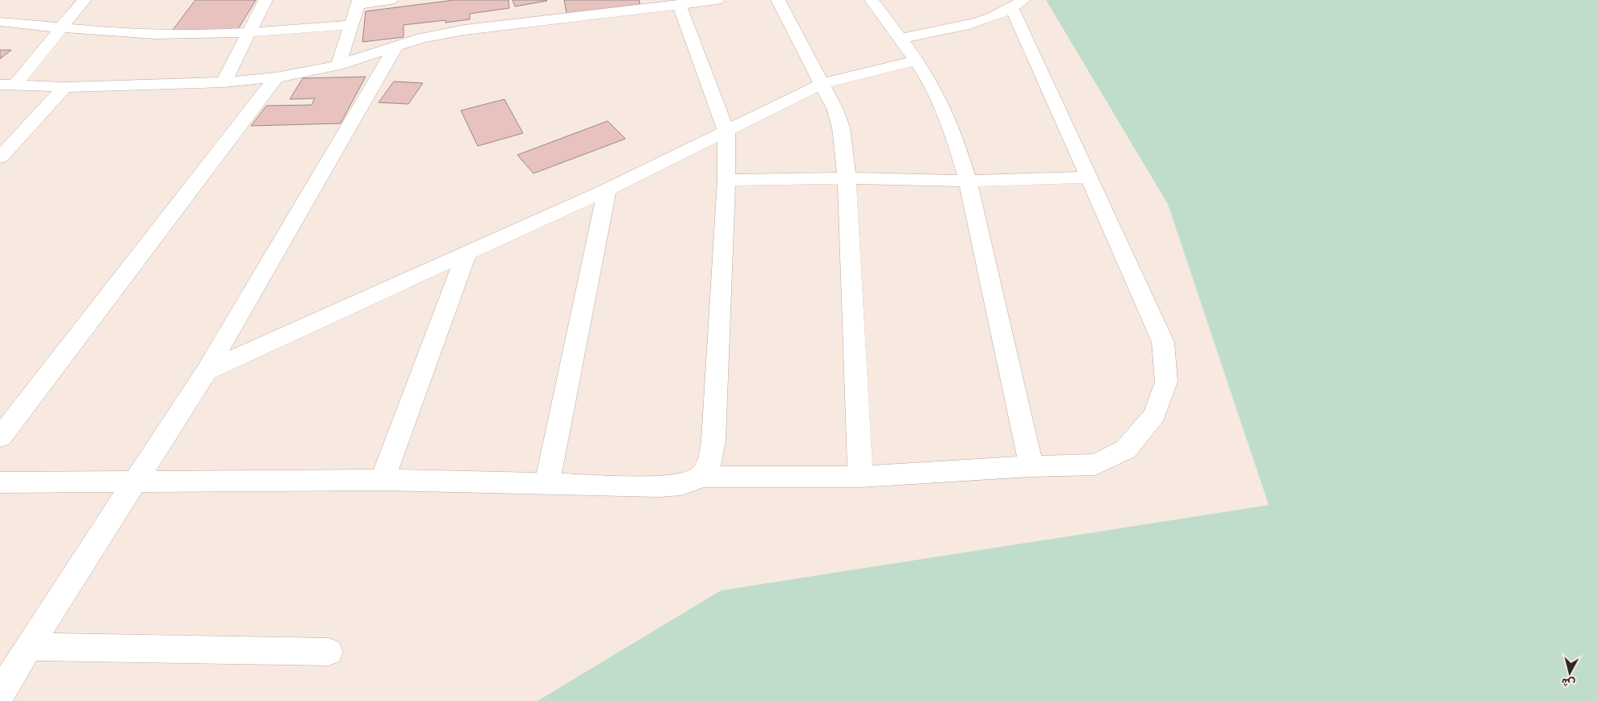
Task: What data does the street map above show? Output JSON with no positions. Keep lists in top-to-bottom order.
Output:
{
  "north": "bottom"
}
